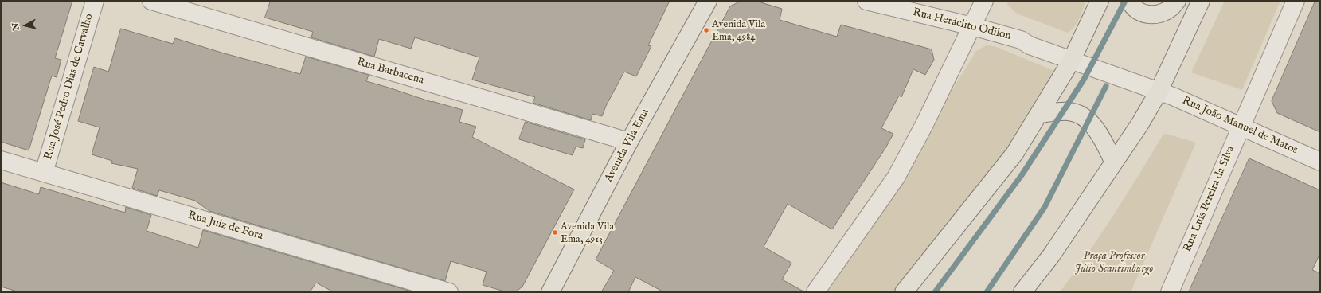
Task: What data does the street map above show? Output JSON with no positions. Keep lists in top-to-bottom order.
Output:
{
  "streets": {
    "main road": ["Avenida Vila Ema"],
    "street": [
      "Rua Heráclito Odilon",
      "Rua Barbacena",
      "Rua José Pedro Dias de Carvalho",
      "Rua João Manuel de Matos",
      "Rua Luis Pereira da Silva",
      "Rua Juiz de Fora"
    ]
  },
  "crossings": [
    ["Rua Heráclito Odilon", "Rua João Manuel de Matos"],
    ["Rua Barbacena", "Avenida Vila Ema"],
    ["Rua José Pedro Dias de Carvalho", "Rua Juiz de Fora"],
    ["Rua João Manuel de Matos", "Rua Luis Pereira da Silva"]
  ],
  "parks": ["Praça Professor Júlio Scantimburgo"],
  "places": ["Avenida Vila Ema, 4984", "Avenida Vila Ema, 4913"],
  "north": "left"
}
